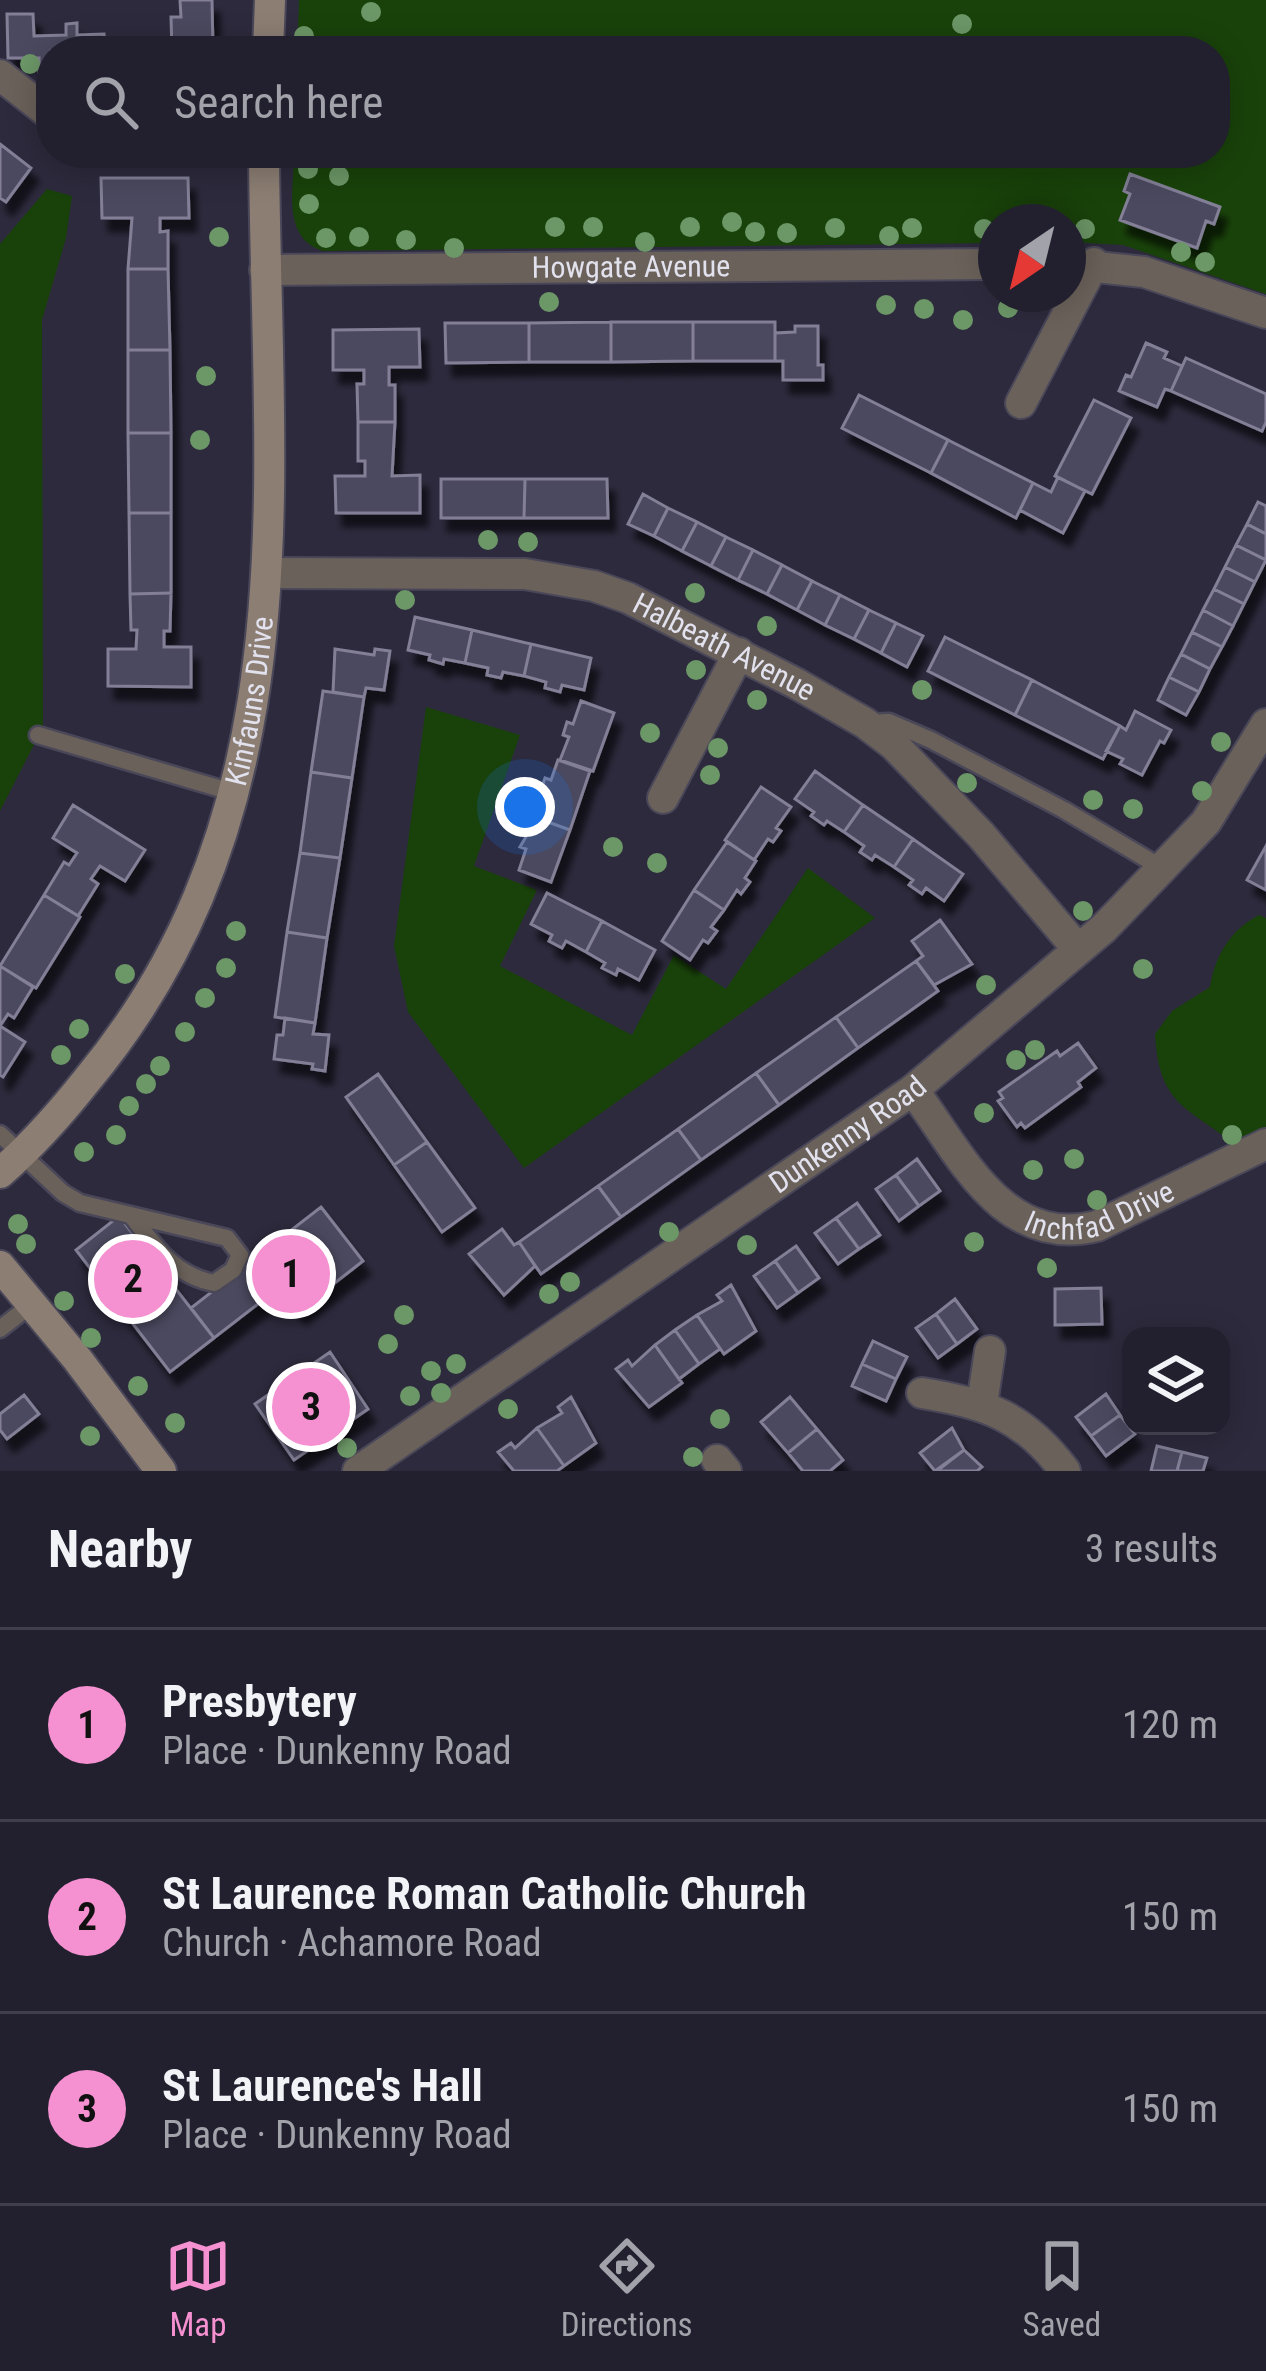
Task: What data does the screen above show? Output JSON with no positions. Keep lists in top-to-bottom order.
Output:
{
  "streets": {
    "street": [
      "Howgate Avenue",
      "Halbeath Avenue",
      "Kinfauns Drive",
      "Dunkenny Road",
      "Inchfad Drive"
    ]
  },
  "crossings": [
    ["Howgate Avenue", "Kinfauns Drive"],
    ["Halbeath Avenue", "Kinfauns Drive"],
    ["Halbeath Avenue", "Dunkenny Road"],
    ["Dunkenny Road", "Inchfad Drive"]
  ],
  "north": "bottom left",
  "page": {
    "search": "Search here",
    "pins": ["1", "2", "3"],
    "heading": ["Nearby", "3 results"],
    "list": [
      {
        "mark": "1",
        "name": "Presbytery",
        "note": "Place · Dunkenny Road",
        "value": "120 m"
      },
      {
        "mark": "2",
        "name": "St Laurence Roman Catholic Church",
        "note": "Church · Achamore Road",
        "value": "150 m"
      },
      {
        "mark": "3",
        "name": "St Laurence's Hall",
        "note": "Place · Dunkenny Road",
        "value": "150 m"
      }
    ],
    "nav": ["Map", "Directions", "Saved"]
  }
}
